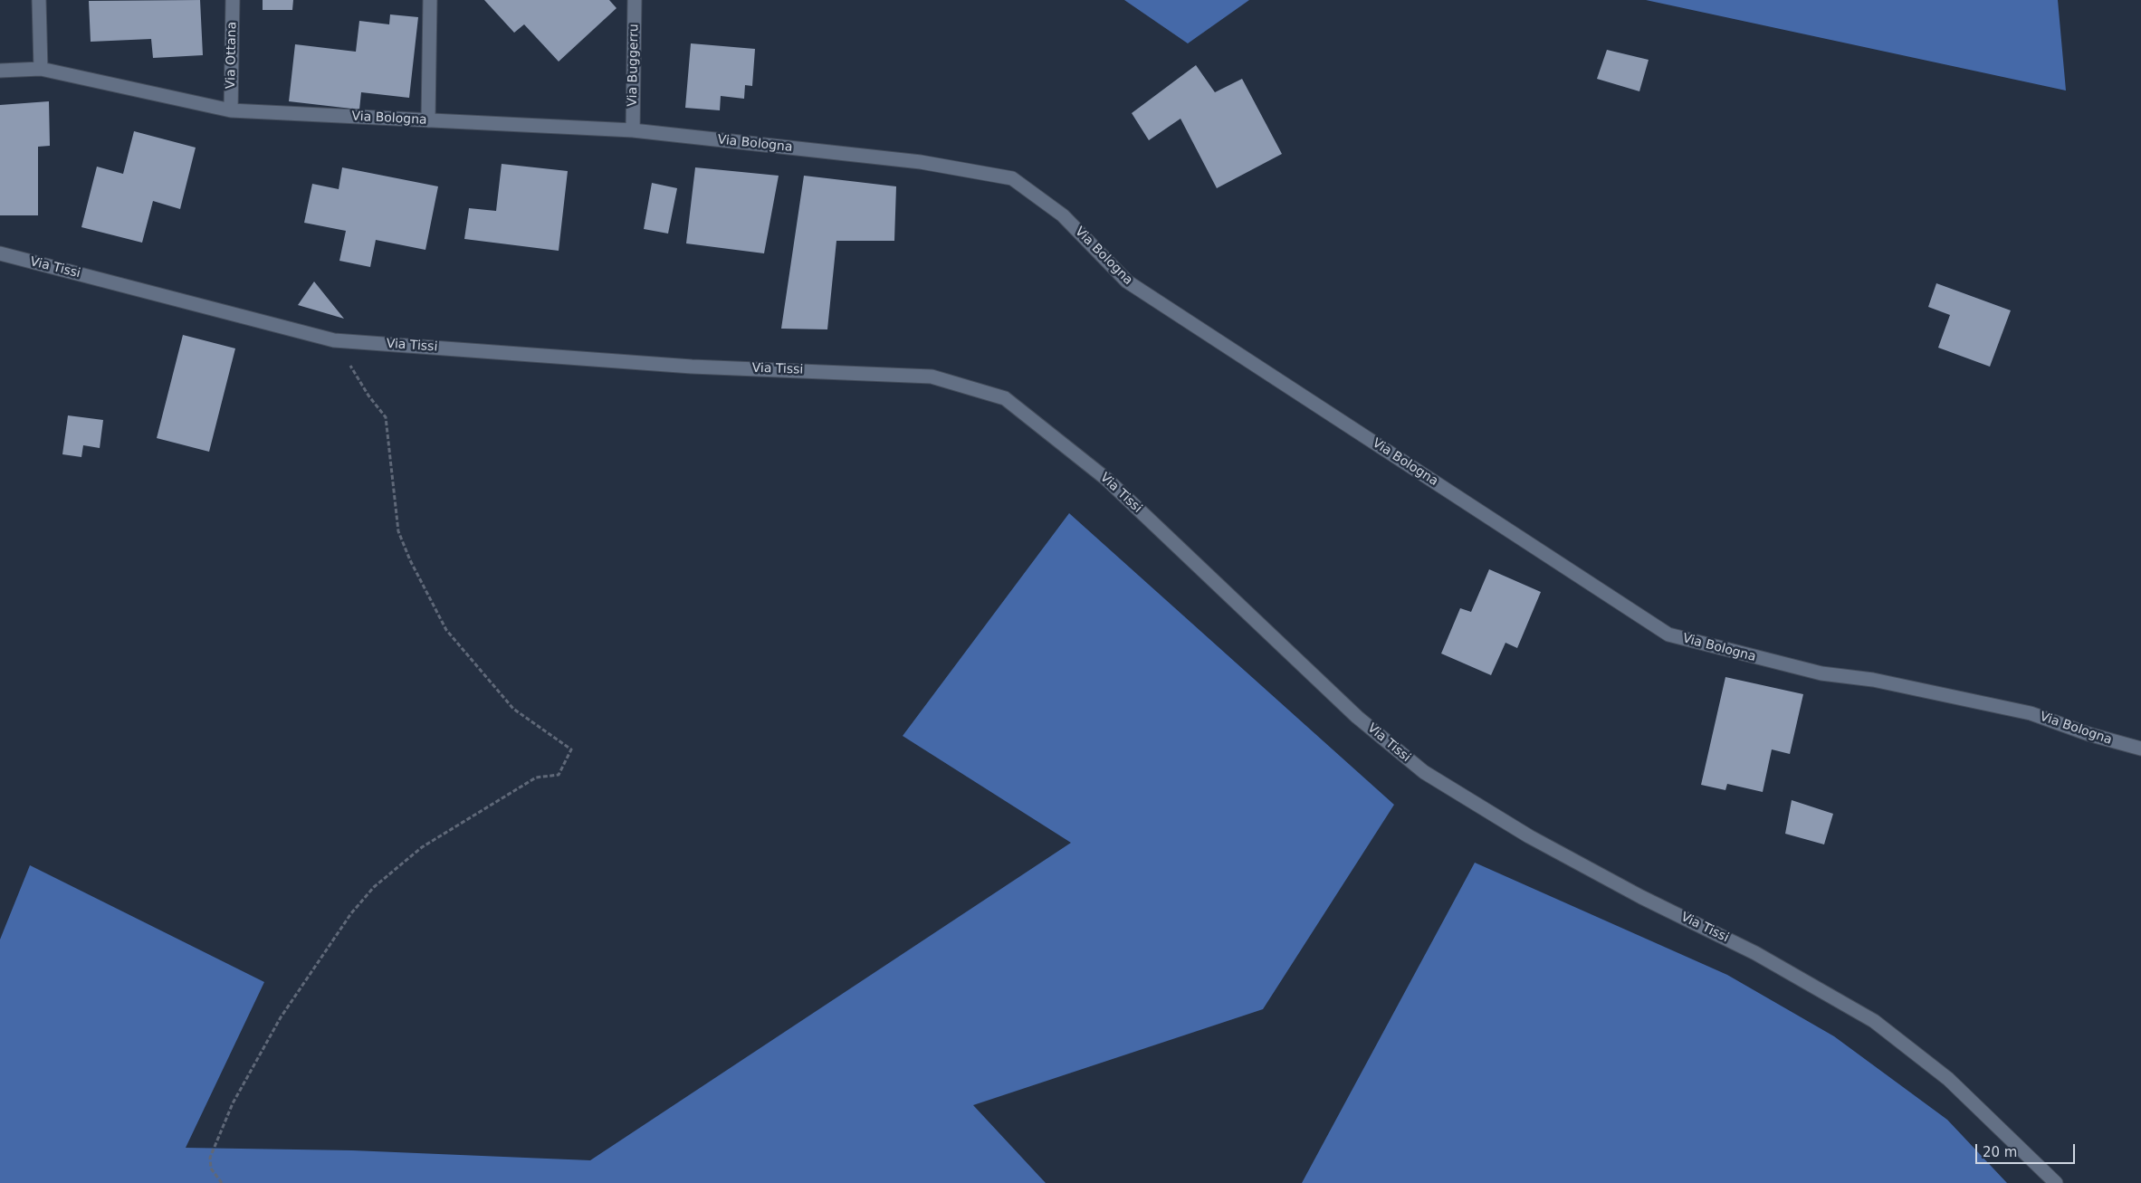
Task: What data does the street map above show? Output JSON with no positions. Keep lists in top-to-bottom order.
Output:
{
  "streets": {
    "street": [
      "Via Ottana",
      "Via Buggerru",
      "Via Bologna",
      "Via Tissi"
    ]
  },
  "crossings": [
    ["Via Ottana", "Via Bologna"],
    ["Via Buggerru", "Via Bologna"]
  ],
  "scale_bar": "20 m"
}
